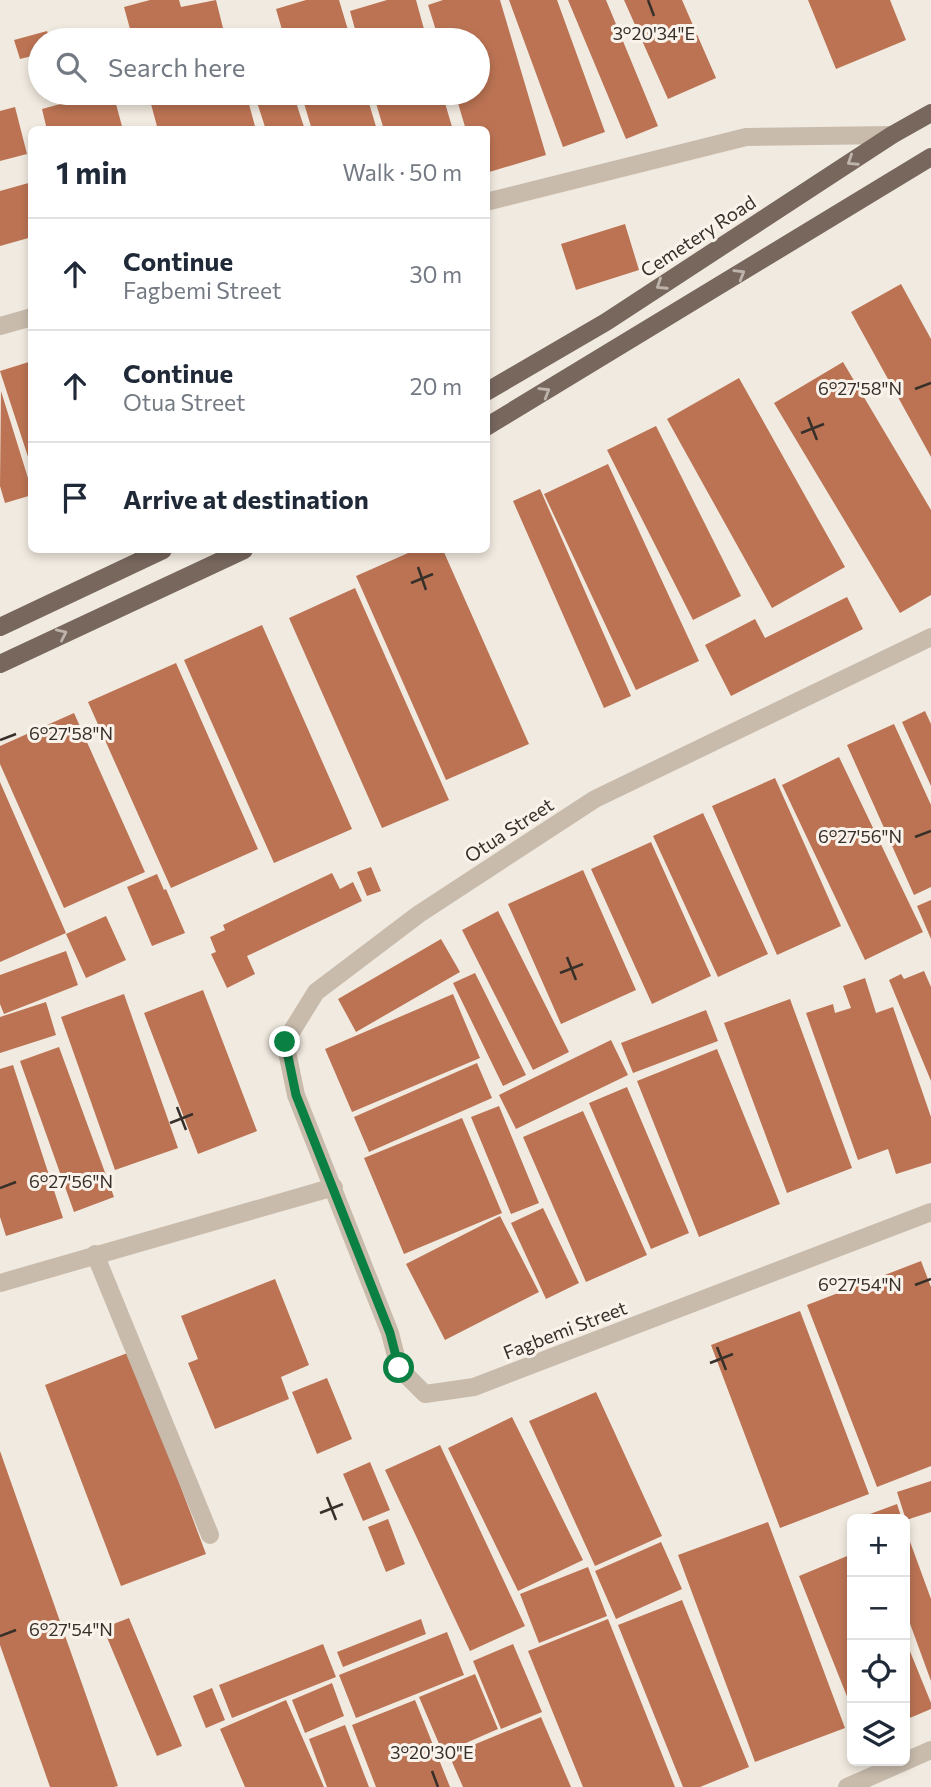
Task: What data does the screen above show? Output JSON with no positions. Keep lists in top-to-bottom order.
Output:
{
  "streets": {
    "main road": ["Cemetery Road"],
    "street": ["Otua Street", "Fagbemi Street"]
  },
  "crossings": [
    ["Otua Street", "Fagbemi Street"]
  ],
  "page": {
    "search": "Search here",
    "heading": ["1 min", "Walk · 50 m"],
    "list": [
      ["Continue", "Fagbemi Street", "30 m"],
      ["Continue", "Otua Street", "20 m"],
      "Arrive at destination"
    ],
    "map_buttons": ["+", "−"]
  },
  "coordinates": [
    "3°20'34\"E",
    "6°27'58\"N",
    "6°27'56\"N",
    "6°27'54\"N",
    "3°20'30\"E"
  ]
}
